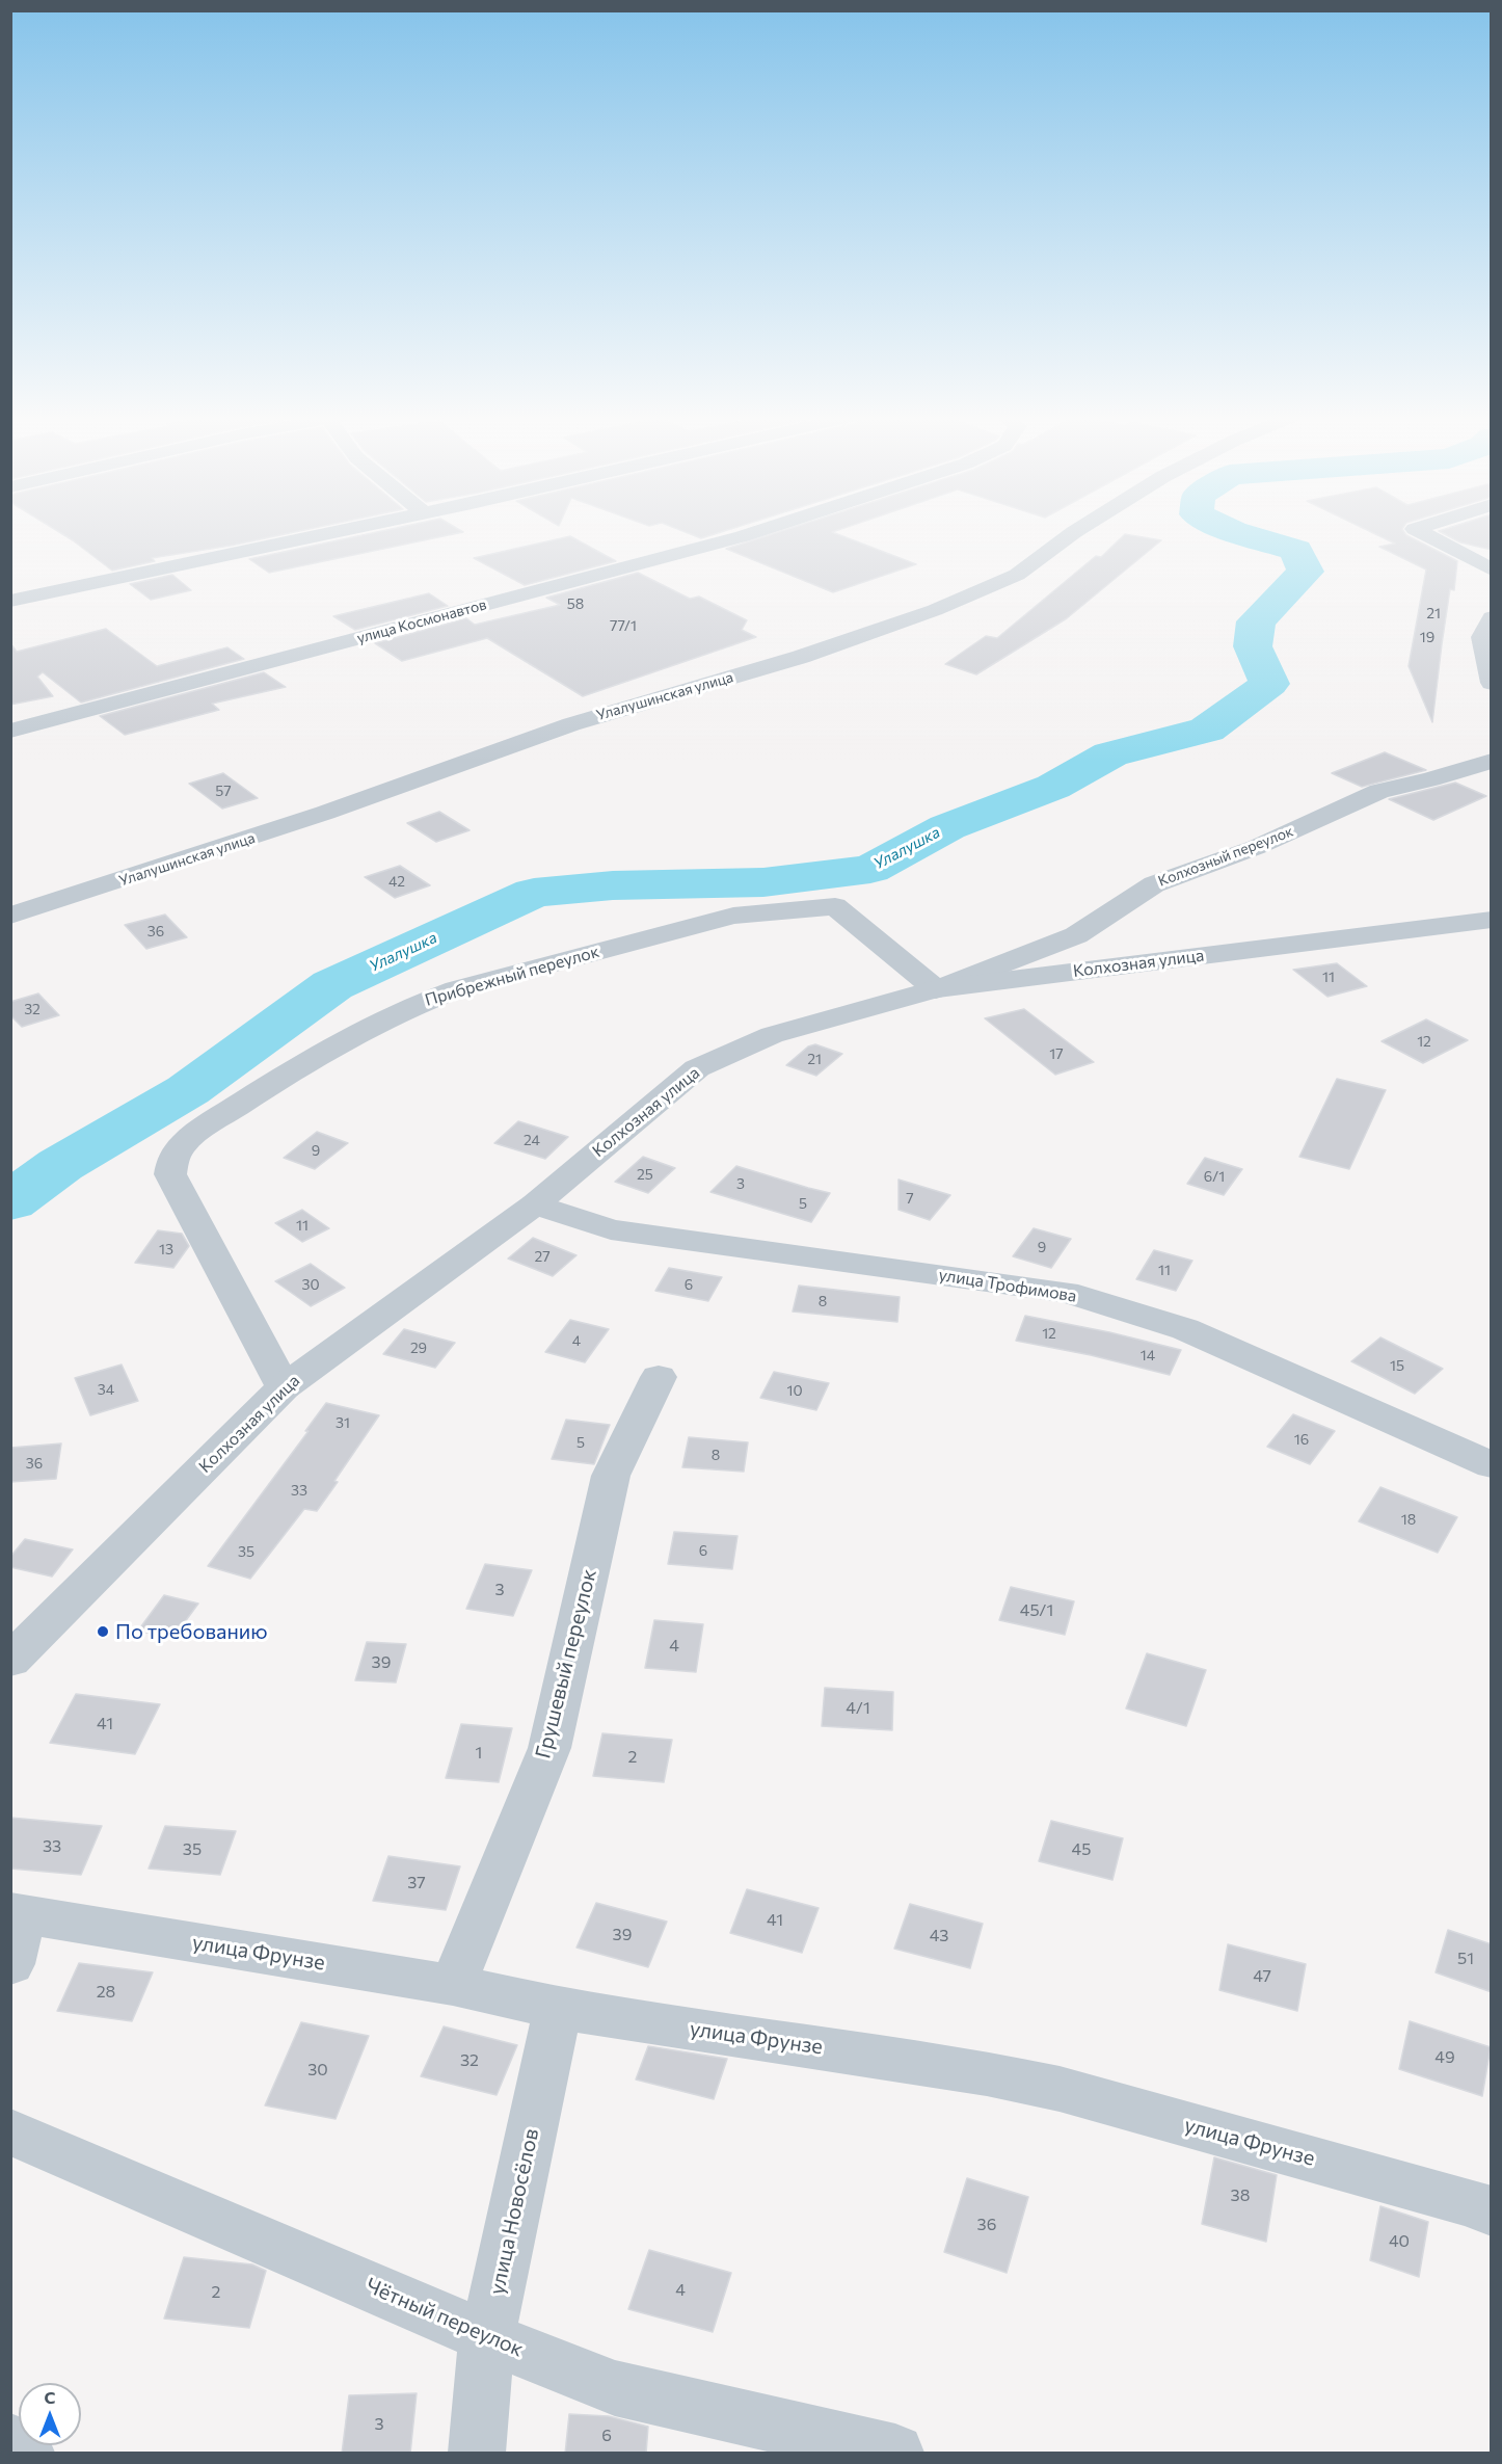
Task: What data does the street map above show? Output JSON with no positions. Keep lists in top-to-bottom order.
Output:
{
  "streets": {
    "street": [
      "улица Космонавтов",
      "Улалушинская улица",
      "Колхозный переулок",
      "Колхозная улица",
      "Прибрежный переулок",
      "улица Трофимова",
      "Грушевый переулок",
      "улица Фрунзе",
      "улица Новосёлов",
      "Чётный переулок"
    ]
  },
  "crossings": [
    ["Колхозный переулок", "Колхозная улица"],
    ["Колхозный переулок", "Прибрежный переулок"],
    ["Колхозная улица", "Прибрежный переулок"],
    ["Колхозная улица", "улица Трофимова"],
    ["Грушевый переулок", "улица Фрунзе"],
    ["улица Фрунзе", "улица Новосёлов"],
    ["улица Новосёлов", "Чётный переулок"]
  ],
  "water": ["Улалушка"],
  "places": ["По требованию"],
  "house_numbers": [
    "58",
    "21",
    "77/1",
    "19",
    "57",
    "42",
    "36",
    "11",
    "32",
    "12",
    "17",
    "21",
    "24",
    "9",
    "25",
    "6/1",
    "3",
    "7",
    "5",
    "11",
    "9",
    "13",
    "27",
    "11",
    "30",
    "6",
    "8",
    "12",
    "4",
    "29",
    "14",
    "15",
    "34",
    "10",
    "31",
    "16",
    "5",
    "8",
    "36",
    "33",
    "18",
    "6",
    "35",
    "3",
    "45/1",
    "4",
    "39",
    "4/1",
    "41",
    "1",
    "2",
    "33",
    "35",
    "45",
    "37",
    "41",
    "39",
    "43",
    "51",
    "47",
    "28",
    "49",
    "32",
    "30",
    "38",
    "36",
    "40",
    "4",
    "2",
    "3",
    "6"
  ],
  "north": "top"
}
